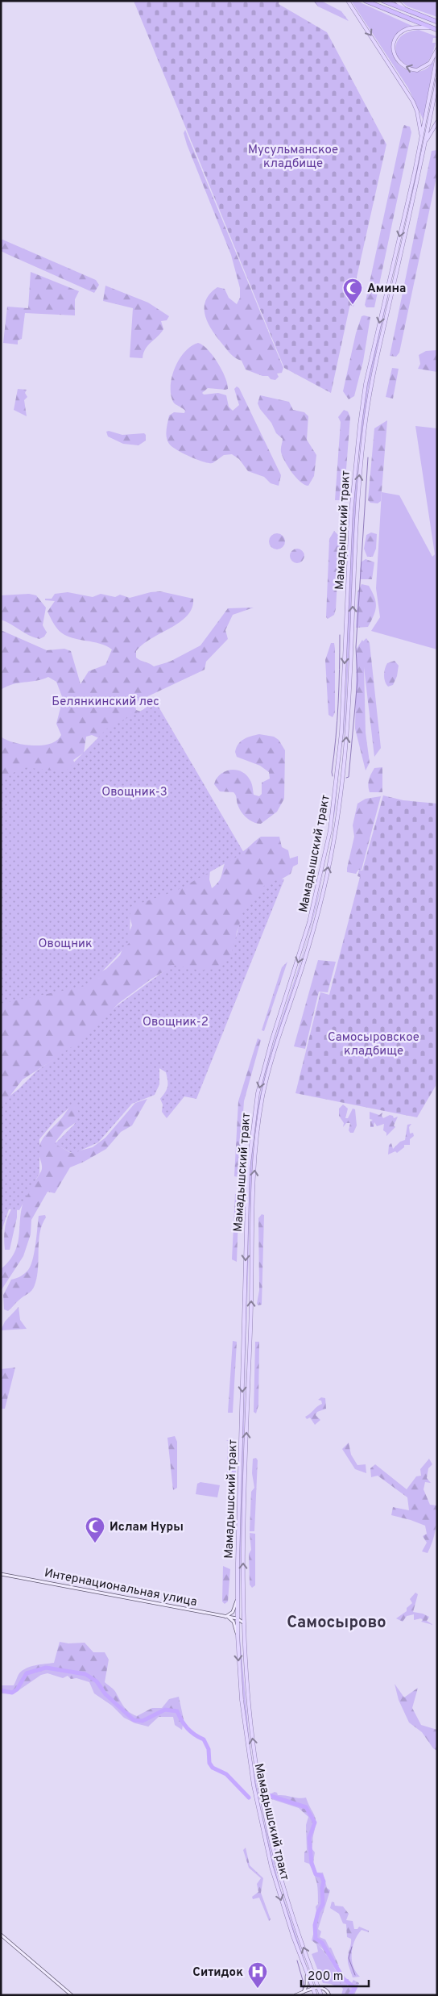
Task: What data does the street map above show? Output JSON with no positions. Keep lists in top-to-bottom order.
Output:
{
  "streets": {
    "main road": ["Мамадышский тракт"],
    "street": ["Интернациональная улица"]
  },
  "crossings": [
    ["Мамадышский тракт", "Интернациональная улица"]
  ],
  "districts": ["Самосырово"],
  "parks": [
    "Мусульманское кладбище",
    "Белянкинский лес",
    "Овощник-3",
    "Овощник",
    "Овощник-2",
    "Самосыровское кладбище"
  ],
  "places": {
    "mosque": ["Амина", "Ислам Нуры"],
    "hospital": ["Ситидок"]
  },
  "scale_bar": "200 m"
}
